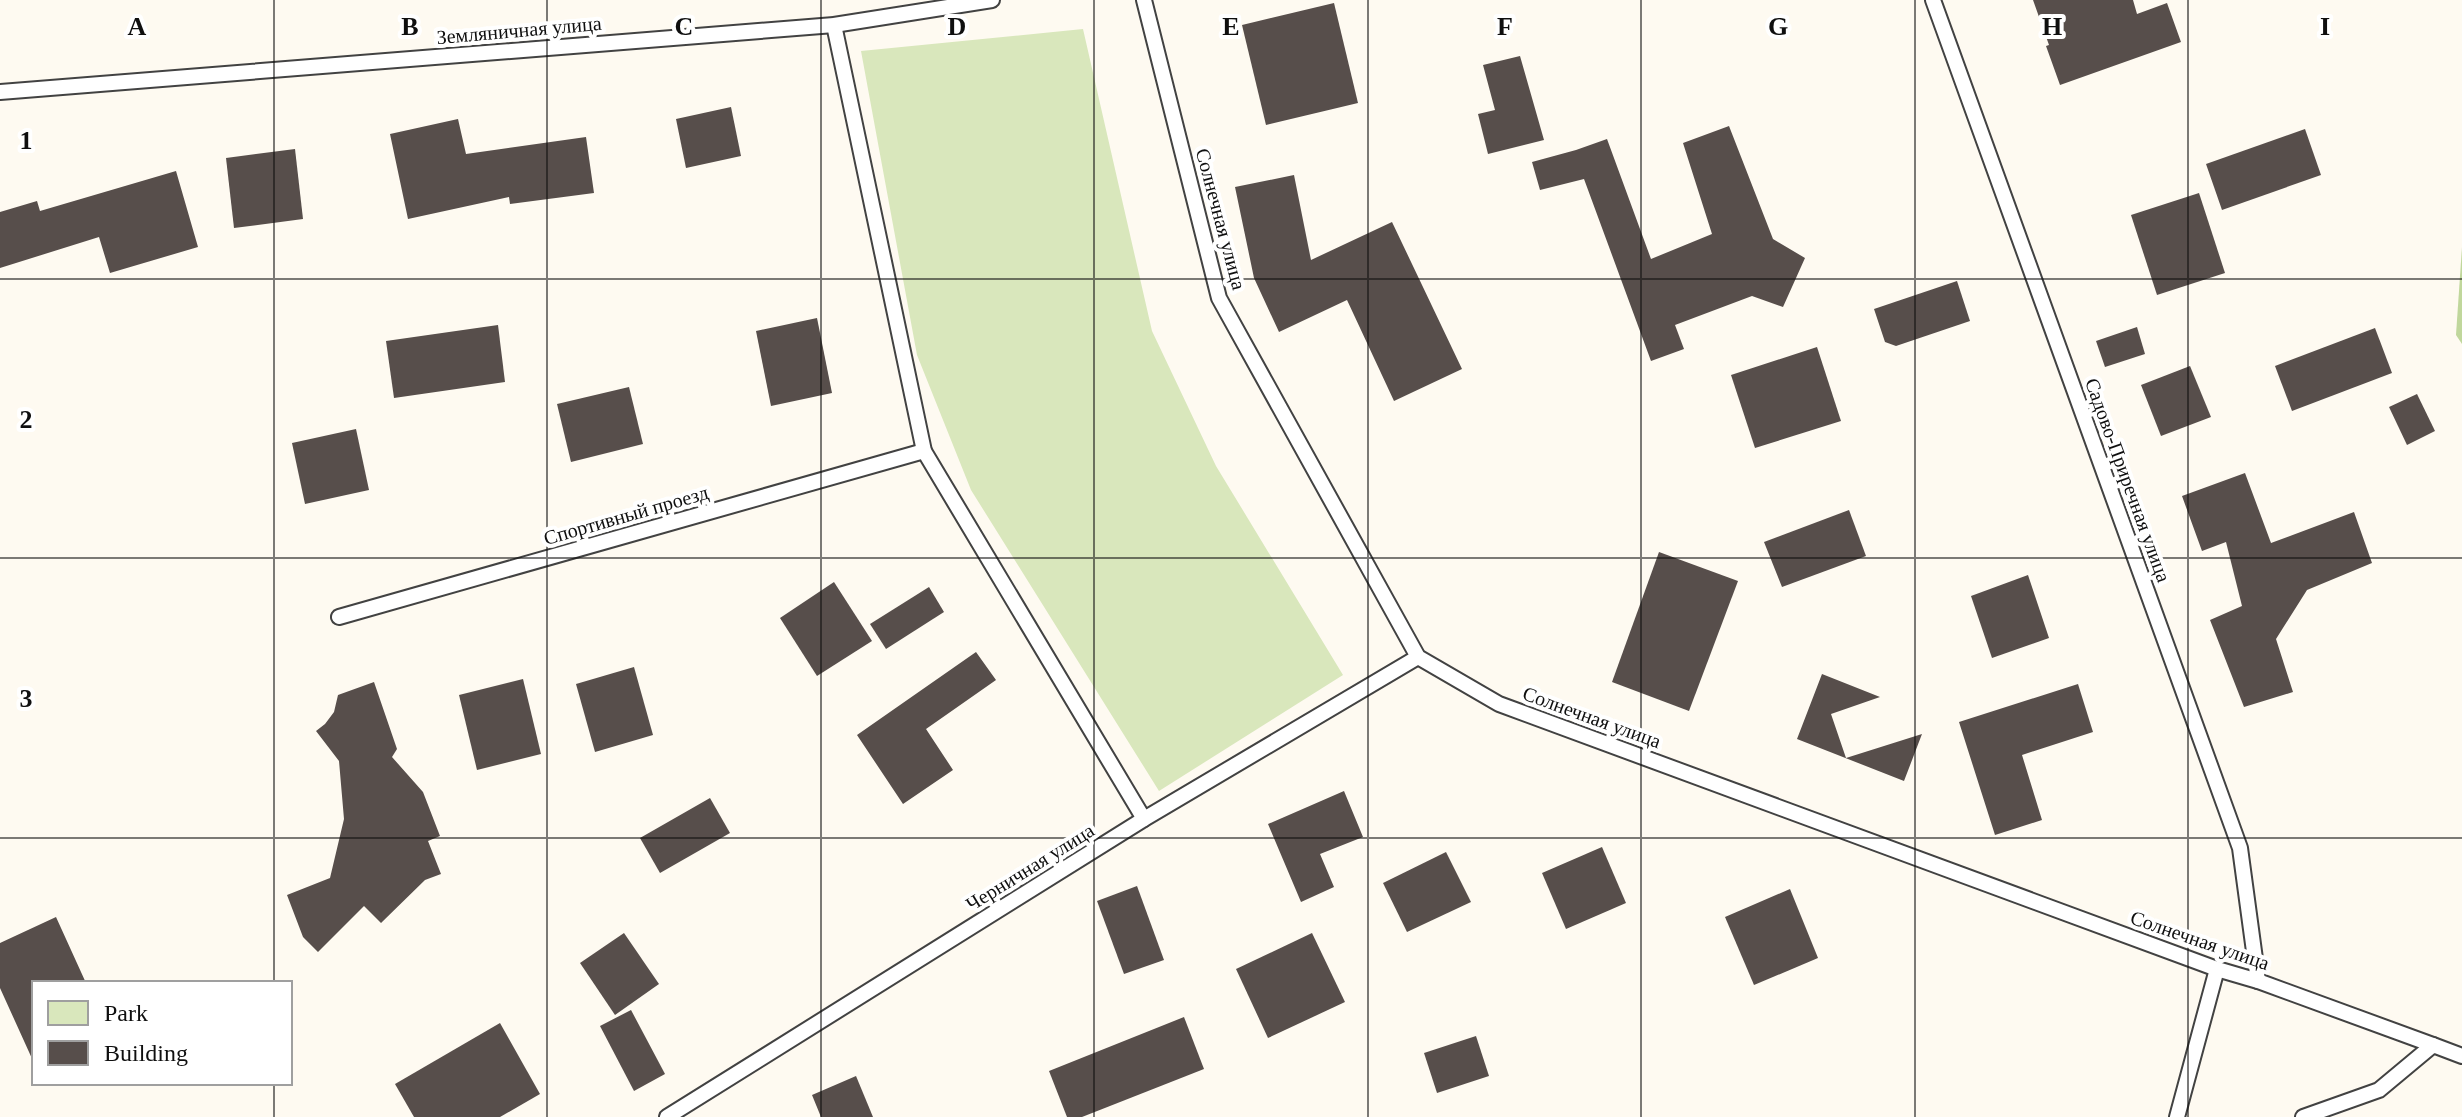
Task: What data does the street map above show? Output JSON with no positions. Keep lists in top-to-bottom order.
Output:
{
  "streets": {
    "lane": [
      "Земляничная улица",
      "Солнечная улица",
      "Садово-Приречная улица",
      "Спортивный проезд",
      "Черничная улица"
    ]
  },
  "crossings": [
    ["Солнечная улица", "Садово-Приречная улица"],
    ["Солнечная улица", "Черничная улица"]
  ],
  "legend": ["Park", "Building"],
  "grid": {
    "columns": [
      "A",
      "B",
      "C",
      "D",
      "E",
      "F",
      "G",
      "H",
      "I"
    ],
    "rows": ["1", "2", "3"]
  }
}
